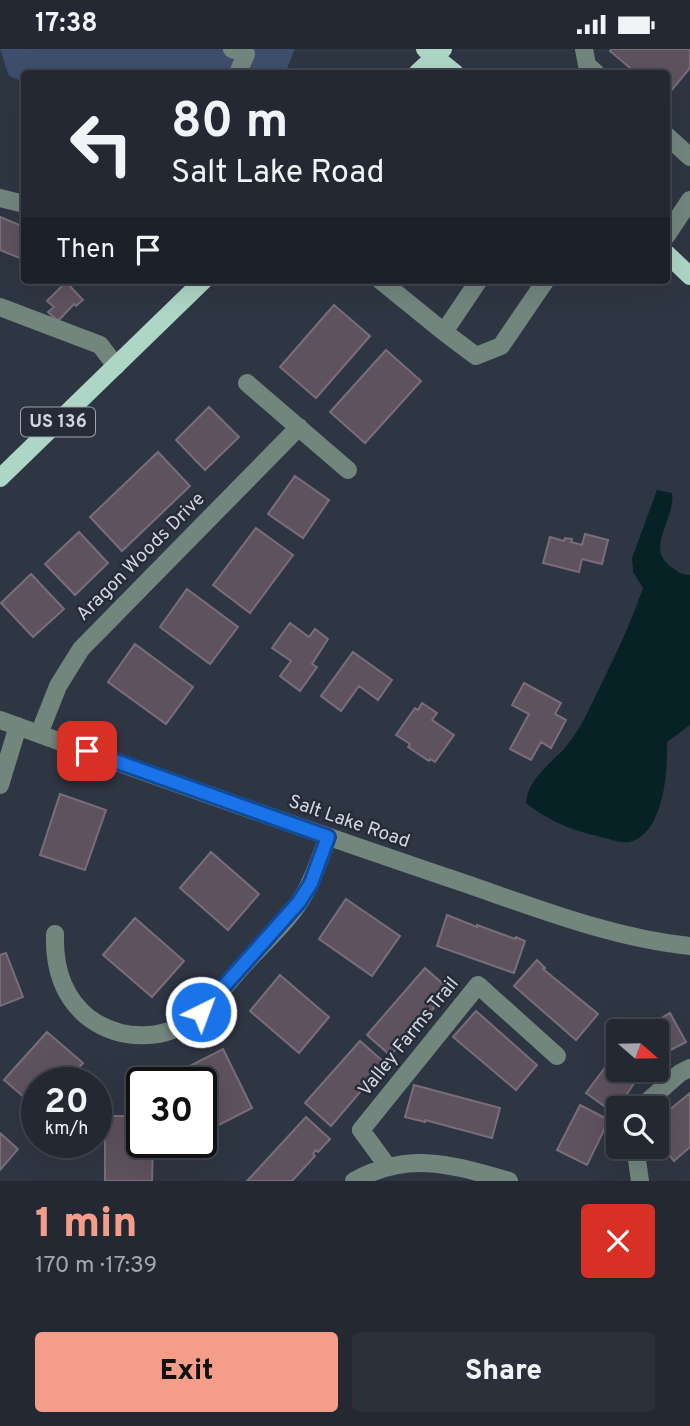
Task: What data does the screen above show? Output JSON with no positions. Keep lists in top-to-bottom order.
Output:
{
  "streets": {
    "main road": ["US 136"],
    "street": ["Aragon Woods Drive", "Salt Lake Road", "Valley Farms Trail"]
  },
  "crossings": [
    ["Aragon Woods Drive", "Salt Lake Road"]
  ],
  "north": "right",
  "page": {
    "status": "17:38",
    "turn": ["80 m", "Salt Lake Road"],
    "then": "Then",
    "speed": "20 km/h",
    "limit": "30",
    "heading": ["1 min", "170 m · 17:39"],
    "buttons": ["Exit", "Share"]
  }
}
